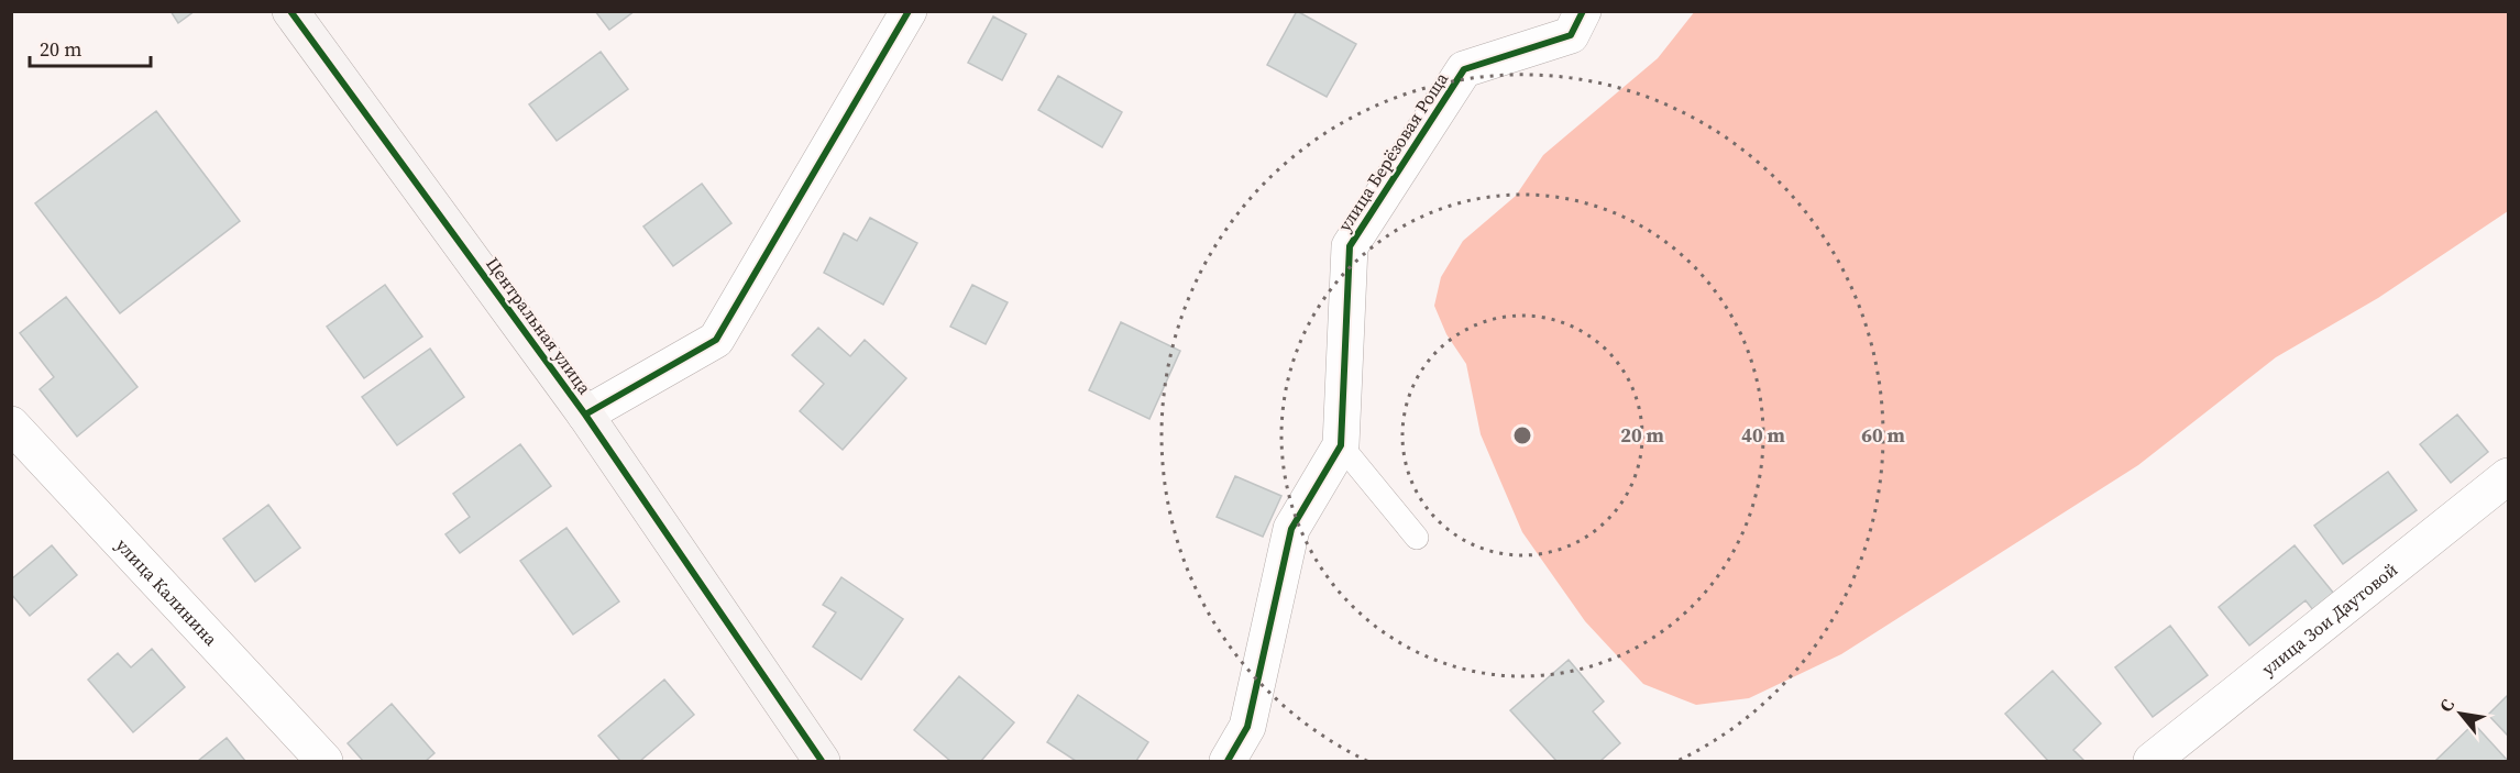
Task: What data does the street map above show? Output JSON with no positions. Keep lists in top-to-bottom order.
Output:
{
  "streets": {
    "street": [
      "улица Берёзовая Роща",
      "Центральная улица",
      "улица Калинина",
      "улица Зои Даутовой"
    ]
  },
  "scale_bar": "20 m",
  "north": "top left",
  "rings": ["20 m", "40 m", "60 m"]
}
